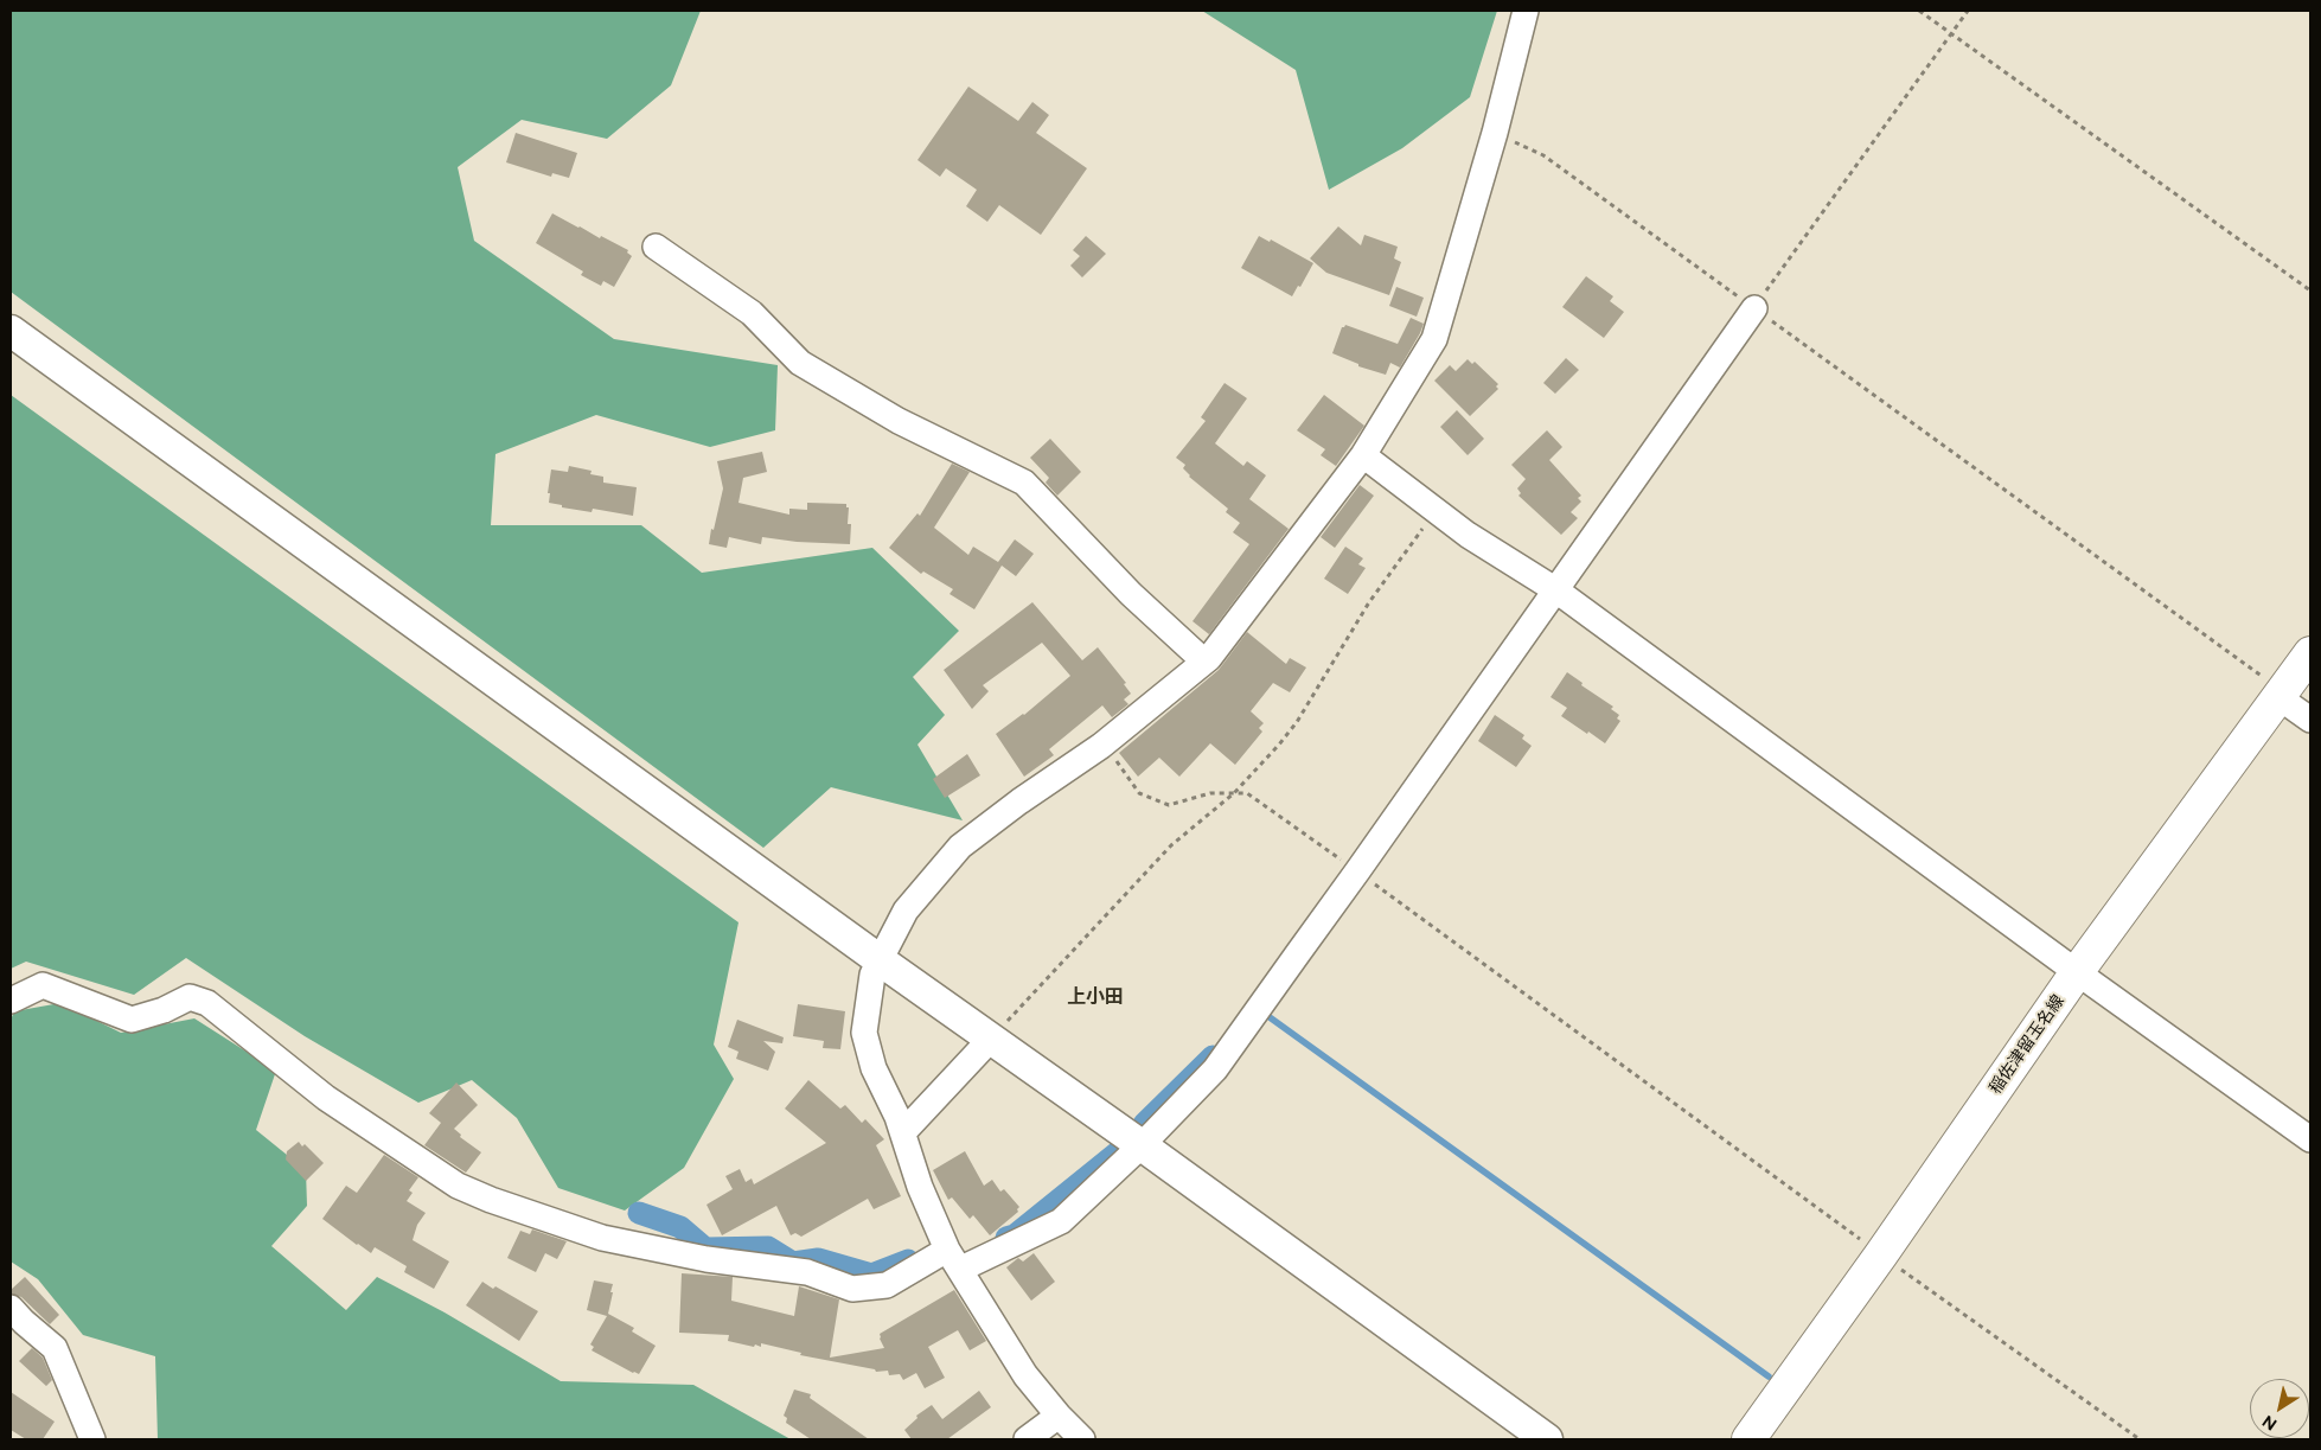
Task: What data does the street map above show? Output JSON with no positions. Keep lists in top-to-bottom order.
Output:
{
  "streets": {
    "main road": ["稲佐津留玉名線"]
  },
  "districts": ["上小田"],
  "north": "bottom left"
}
